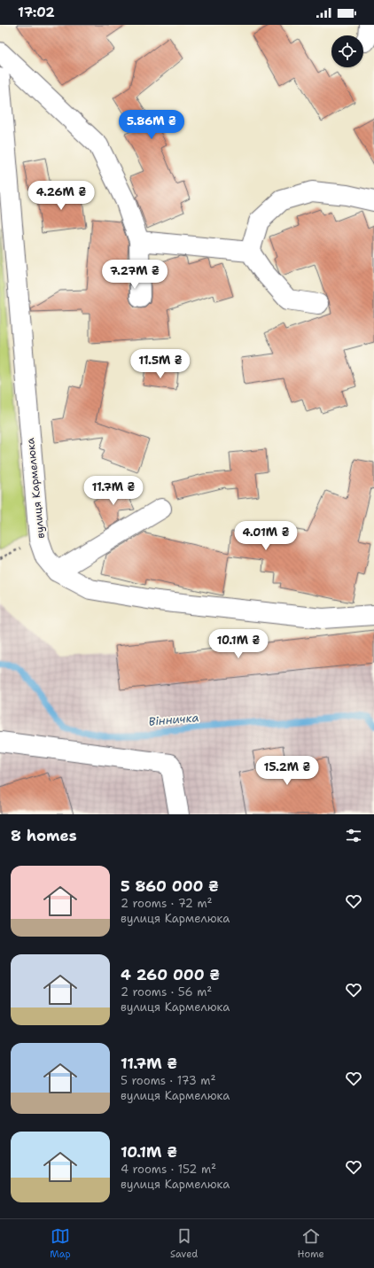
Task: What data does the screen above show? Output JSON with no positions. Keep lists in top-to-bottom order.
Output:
{
  "streets": {
    "street": ["вулиця Кармелюка"]
  },
  "water": ["Вінничка"],
  "page": {
    "status": "17:02",
    "price": [
      "5.86M ₴",
      "4.26M ₴",
      "7.27M ₴",
      "11.5M ₴",
      "11.7M ₴",
      "4.01M ₴",
      "10.1M ₴",
      "15.2M ₴"
    ],
    "heading": "8 homes",
    "list": [
      {
        "name": "5 860 000 ₴",
        "note": "2 rooms · 72 m² · вулиця Кармелюка"
      },
      {
        "name": "4 260 000 ₴",
        "note": "2 rooms · 56 m² · вулиця Кармелюка"
      },
      {
        "name": "11.7M ₴",
        "note": "5 rooms · 173 m² · вулиця Кармелюка"
      },
      {
        "name": "10.1M ₴",
        "note": "4 rooms · 152 m² · вулиця Кармелюка"
      }
    ],
    "tabs": ["Map", "Saved", "Home"]
  }
}
